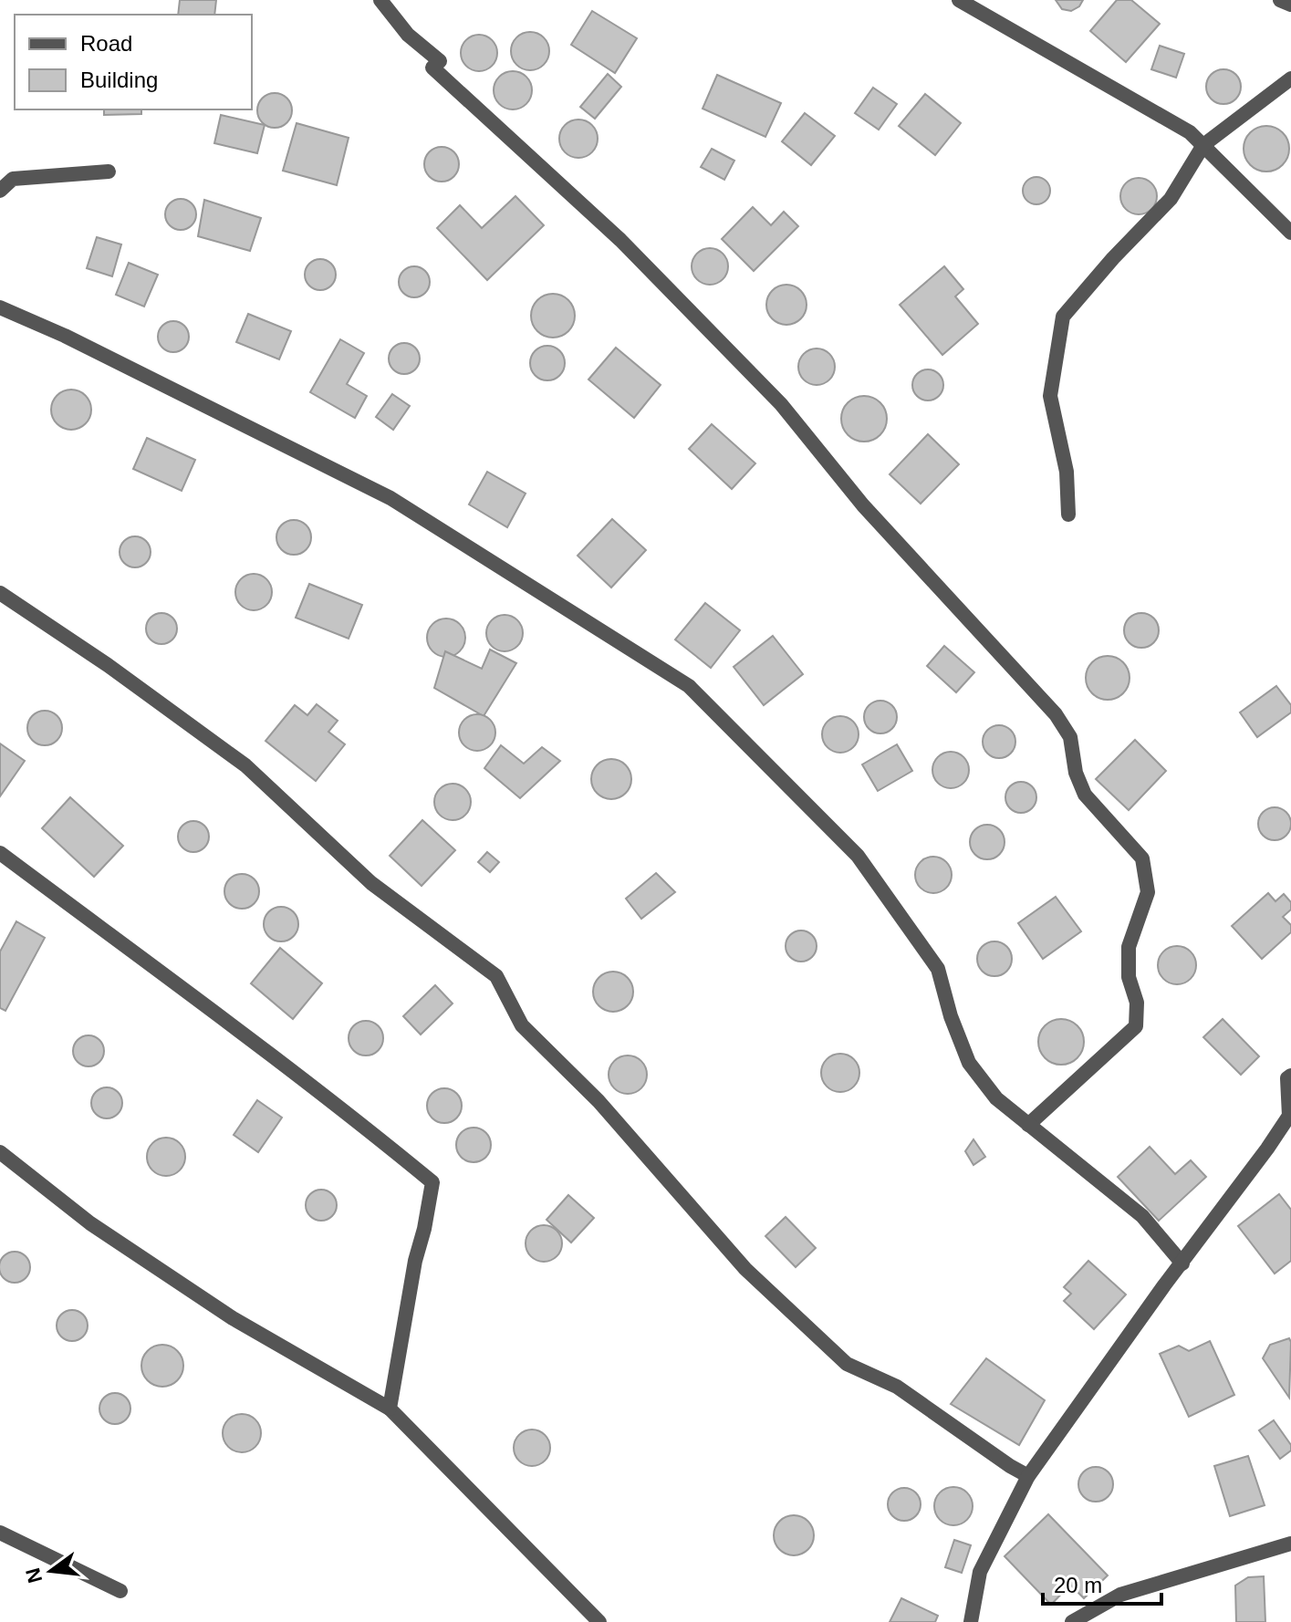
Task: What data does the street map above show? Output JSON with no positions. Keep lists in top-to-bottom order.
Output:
{
  "legend": ["Road", "Building"],
  "scale_bar": "20 m",
  "north": "left"
}
